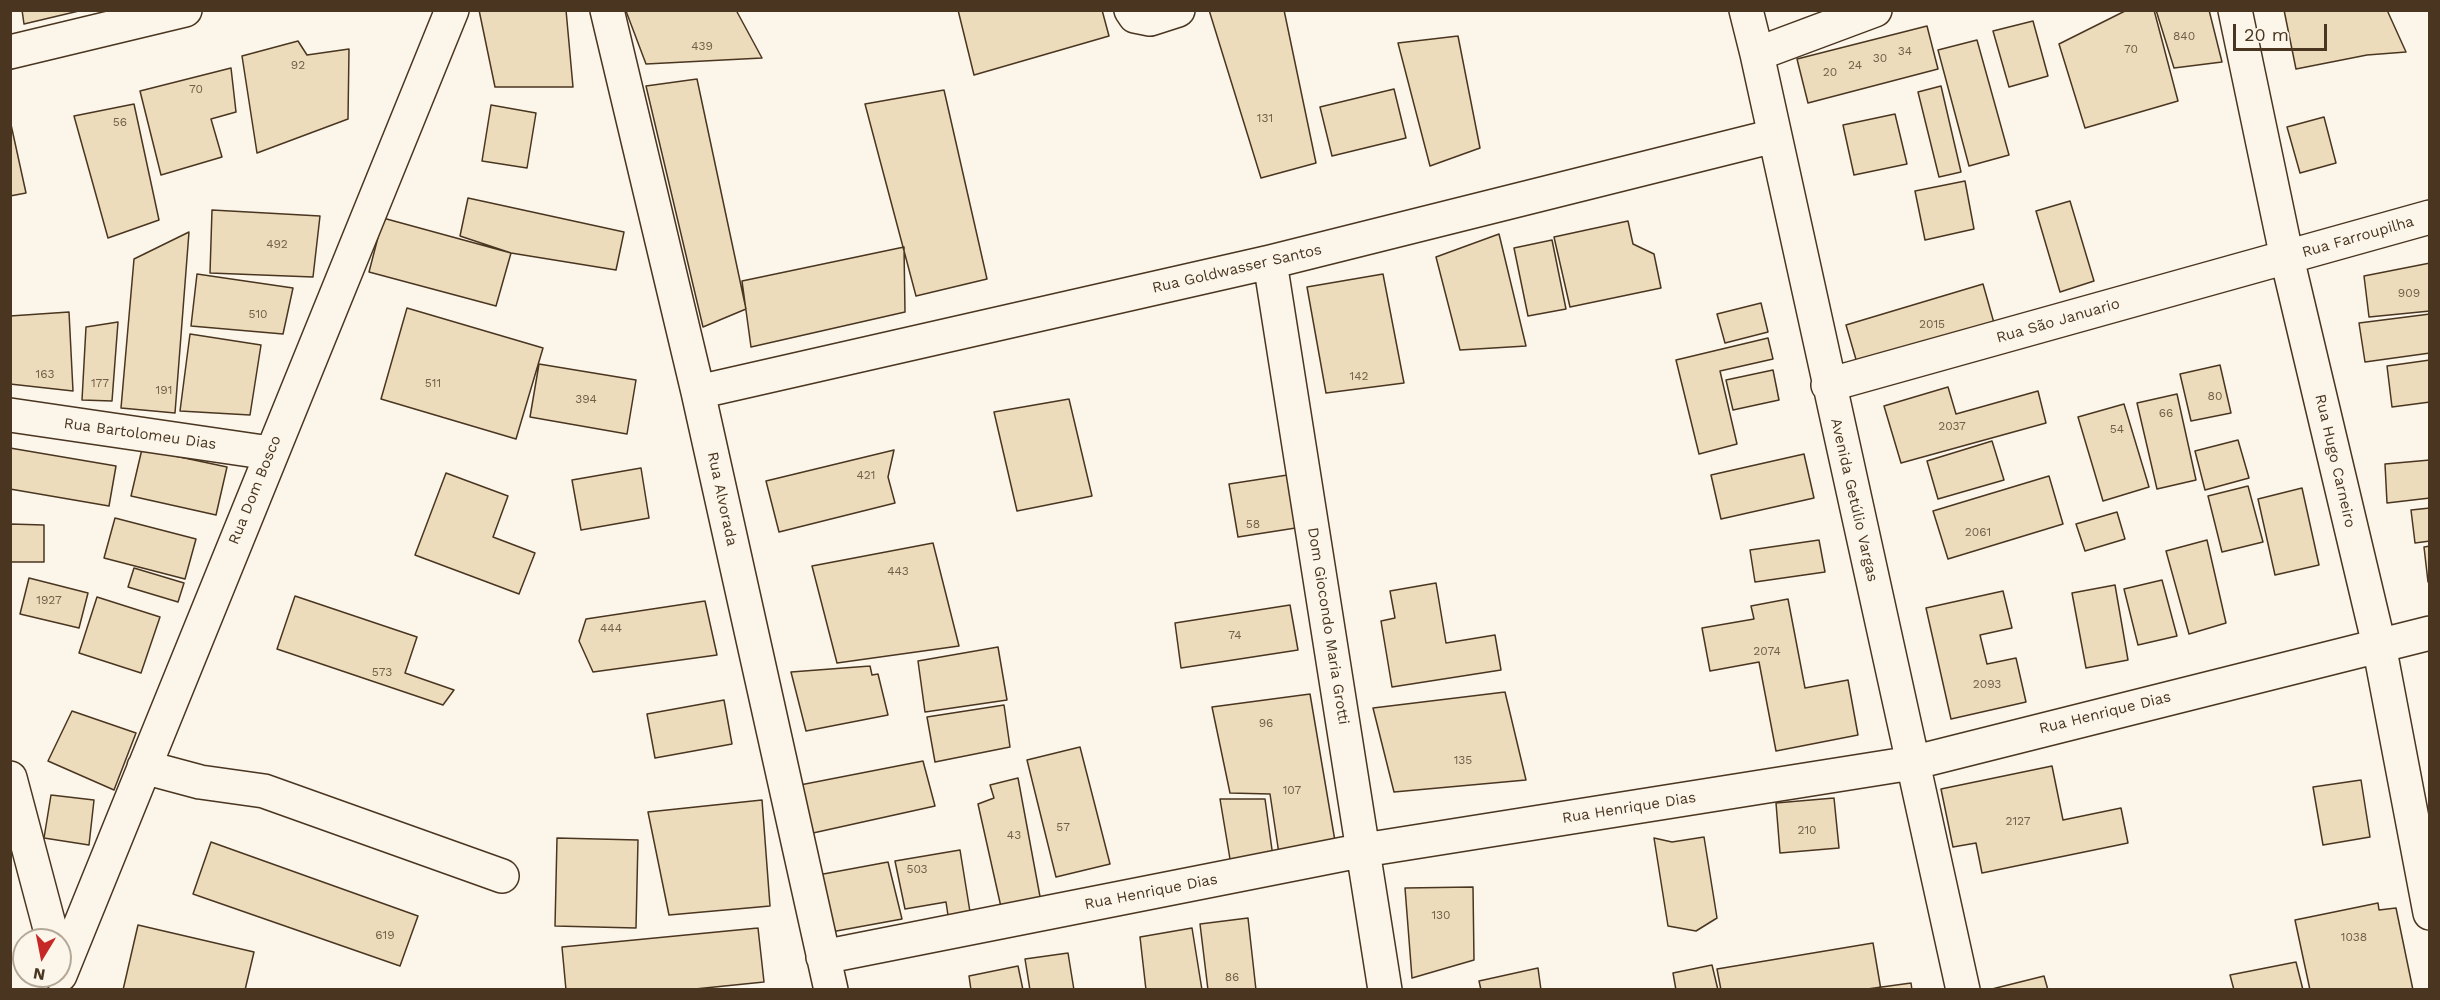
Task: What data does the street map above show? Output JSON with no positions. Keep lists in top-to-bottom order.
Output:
{
  "streets": {
    "street": [
      "Rua Farroupilha",
      "Rua Goldwasser Santos",
      "Rua São Januario",
      "Rua Bartolomeu Dias",
      "Rua Hugo Carneiro",
      "Rua Dom Bosco",
      "Rua Alvorada",
      "Avenida Getúlio Vargas",
      "Dom Giocondo Maria Grotti",
      "Rua Henrique Dias"
    ]
  },
  "crossings": [
    ["Rua Farroupilha", "Rua São Januario"],
    ["Rua Farroupilha", "Rua Hugo Carneiro"],
    ["Rua Goldwasser Santos", "Rua Alvorada"],
    ["Rua Goldwasser Santos", "Avenida Getúlio Vargas"],
    ["Rua Goldwasser Santos", "Dom Giocondo Maria Grotti"],
    ["Rua São Januario", "Rua Hugo Carneiro"],
    ["Rua São Januario", "Avenida Getúlio Vargas"],
    ["Rua Bartolomeu Dias", "Rua Dom Bosco"],
    ["Rua Hugo Carneiro", "Rua Henrique Dias"],
    ["Rua Alvorada", "Rua Henrique Dias"],
    ["Avenida Getúlio Vargas", "Rua Henrique Dias"],
    ["Dom Giocondo Maria Grotti", "Rua Henrique Dias"]
  ],
  "house_numbers": [
    "840",
    "439",
    "70",
    "34",
    "30",
    "92",
    "24",
    "20",
    "70",
    "131",
    "56",
    "492",
    "909",
    "510",
    "2015",
    "163",
    "142",
    "177",
    "511",
    "191",
    "80",
    "394",
    "66",
    "2037",
    "54",
    "421",
    "58",
    "2061",
    "443",
    "1927",
    "444",
    "74",
    "2074",
    "573",
    "2093",
    "96",
    "135",
    "107",
    "2127",
    "57",
    "210",
    "43",
    "503",
    "130",
    "619",
    "1038",
    "86"
  ],
  "scale_bar": "20 m",
  "north": "bottom"
}
